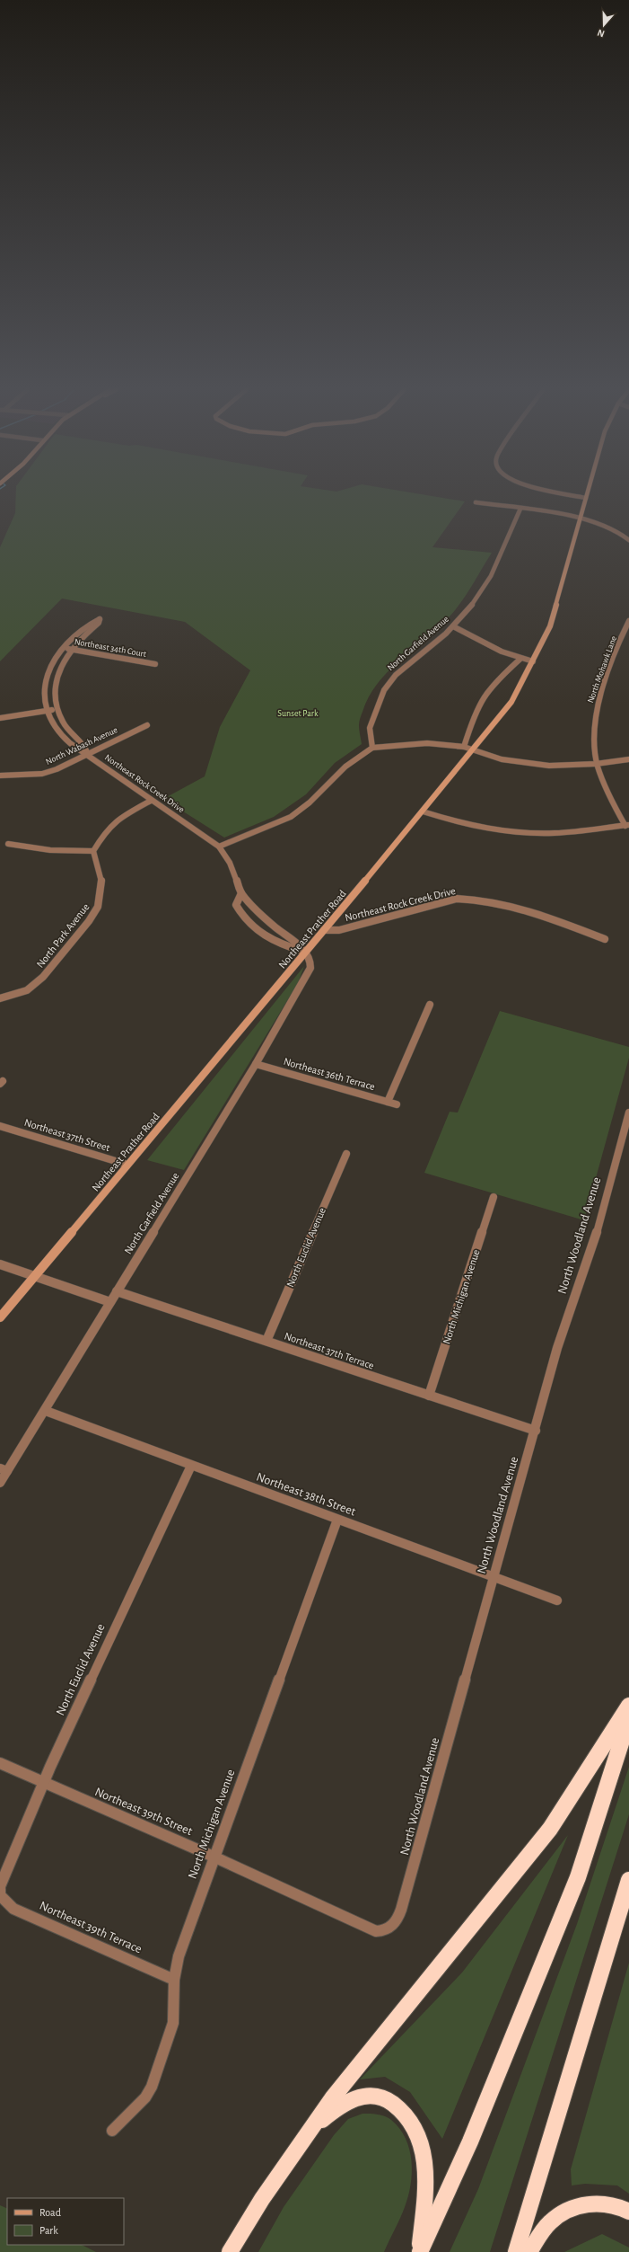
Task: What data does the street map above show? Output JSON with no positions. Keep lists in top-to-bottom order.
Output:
{
  "streets": {
    "main road": ["Northeast Prather Road"],
    "street": [
      "North Garfield Avenue",
      "Northeast 34th Court",
      "North Mohawk Lane",
      "North Wabash Avenue",
      "Northeast Rock Creek Drive",
      "North Park Avenue",
      "Northeast 36th Terrace",
      "Northeast 37th Street",
      "North Woodland Avenue",
      "North Euclid Avenue",
      "North Michigan Avenue",
      "Northeast 37th Terrace",
      "Northeast 38th Street",
      "Northeast 39th Street",
      "Northeast 39th Terrace"
    ]
  },
  "crossings": [
    ["North Garfield Avenue", "Northeast Rock Creek Drive"],
    ["North Garfield Avenue", "Northeast Prather Road"],
    ["North Garfield Avenue", "Northeast 36th Terrace"],
    ["North Garfield Avenue", "Northeast 37th Terrace"],
    ["North Garfield Avenue", "Northeast 38th Street"],
    ["Northeast 34th Court", "Northeast Rock Creek Drive"],
    ["North Wabash Avenue", "Northeast Rock Creek Drive"],
    ["Northeast Rock Creek Drive", "Northeast Prather Road"],
    ["Northeast Prather Road", "Northeast 37th Street"],
    ["North Woodland Avenue", "Northeast 37th Terrace"],
    ["North Woodland Avenue", "Northeast 38th Street"],
    ["North Woodland Avenue", "Northeast 39th Street"],
    ["North Euclid Avenue", "Northeast 37th Terrace"],
    ["North Euclid Avenue", "Northeast 38th Street"],
    ["North Euclid Avenue", "Northeast 39th Street"],
    ["North Euclid Avenue", "Northeast 39th Terrace"],
    ["North Michigan Avenue", "Northeast 37th Terrace"],
    ["North Michigan Avenue", "Northeast 38th Street"],
    ["North Michigan Avenue", "Northeast 39th Street"],
    ["North Michigan Avenue", "Northeast 39th Terrace"]
  ],
  "parks": ["Sunset Park"],
  "legend": ["Road", "Park"],
  "north": "bottom"
}
